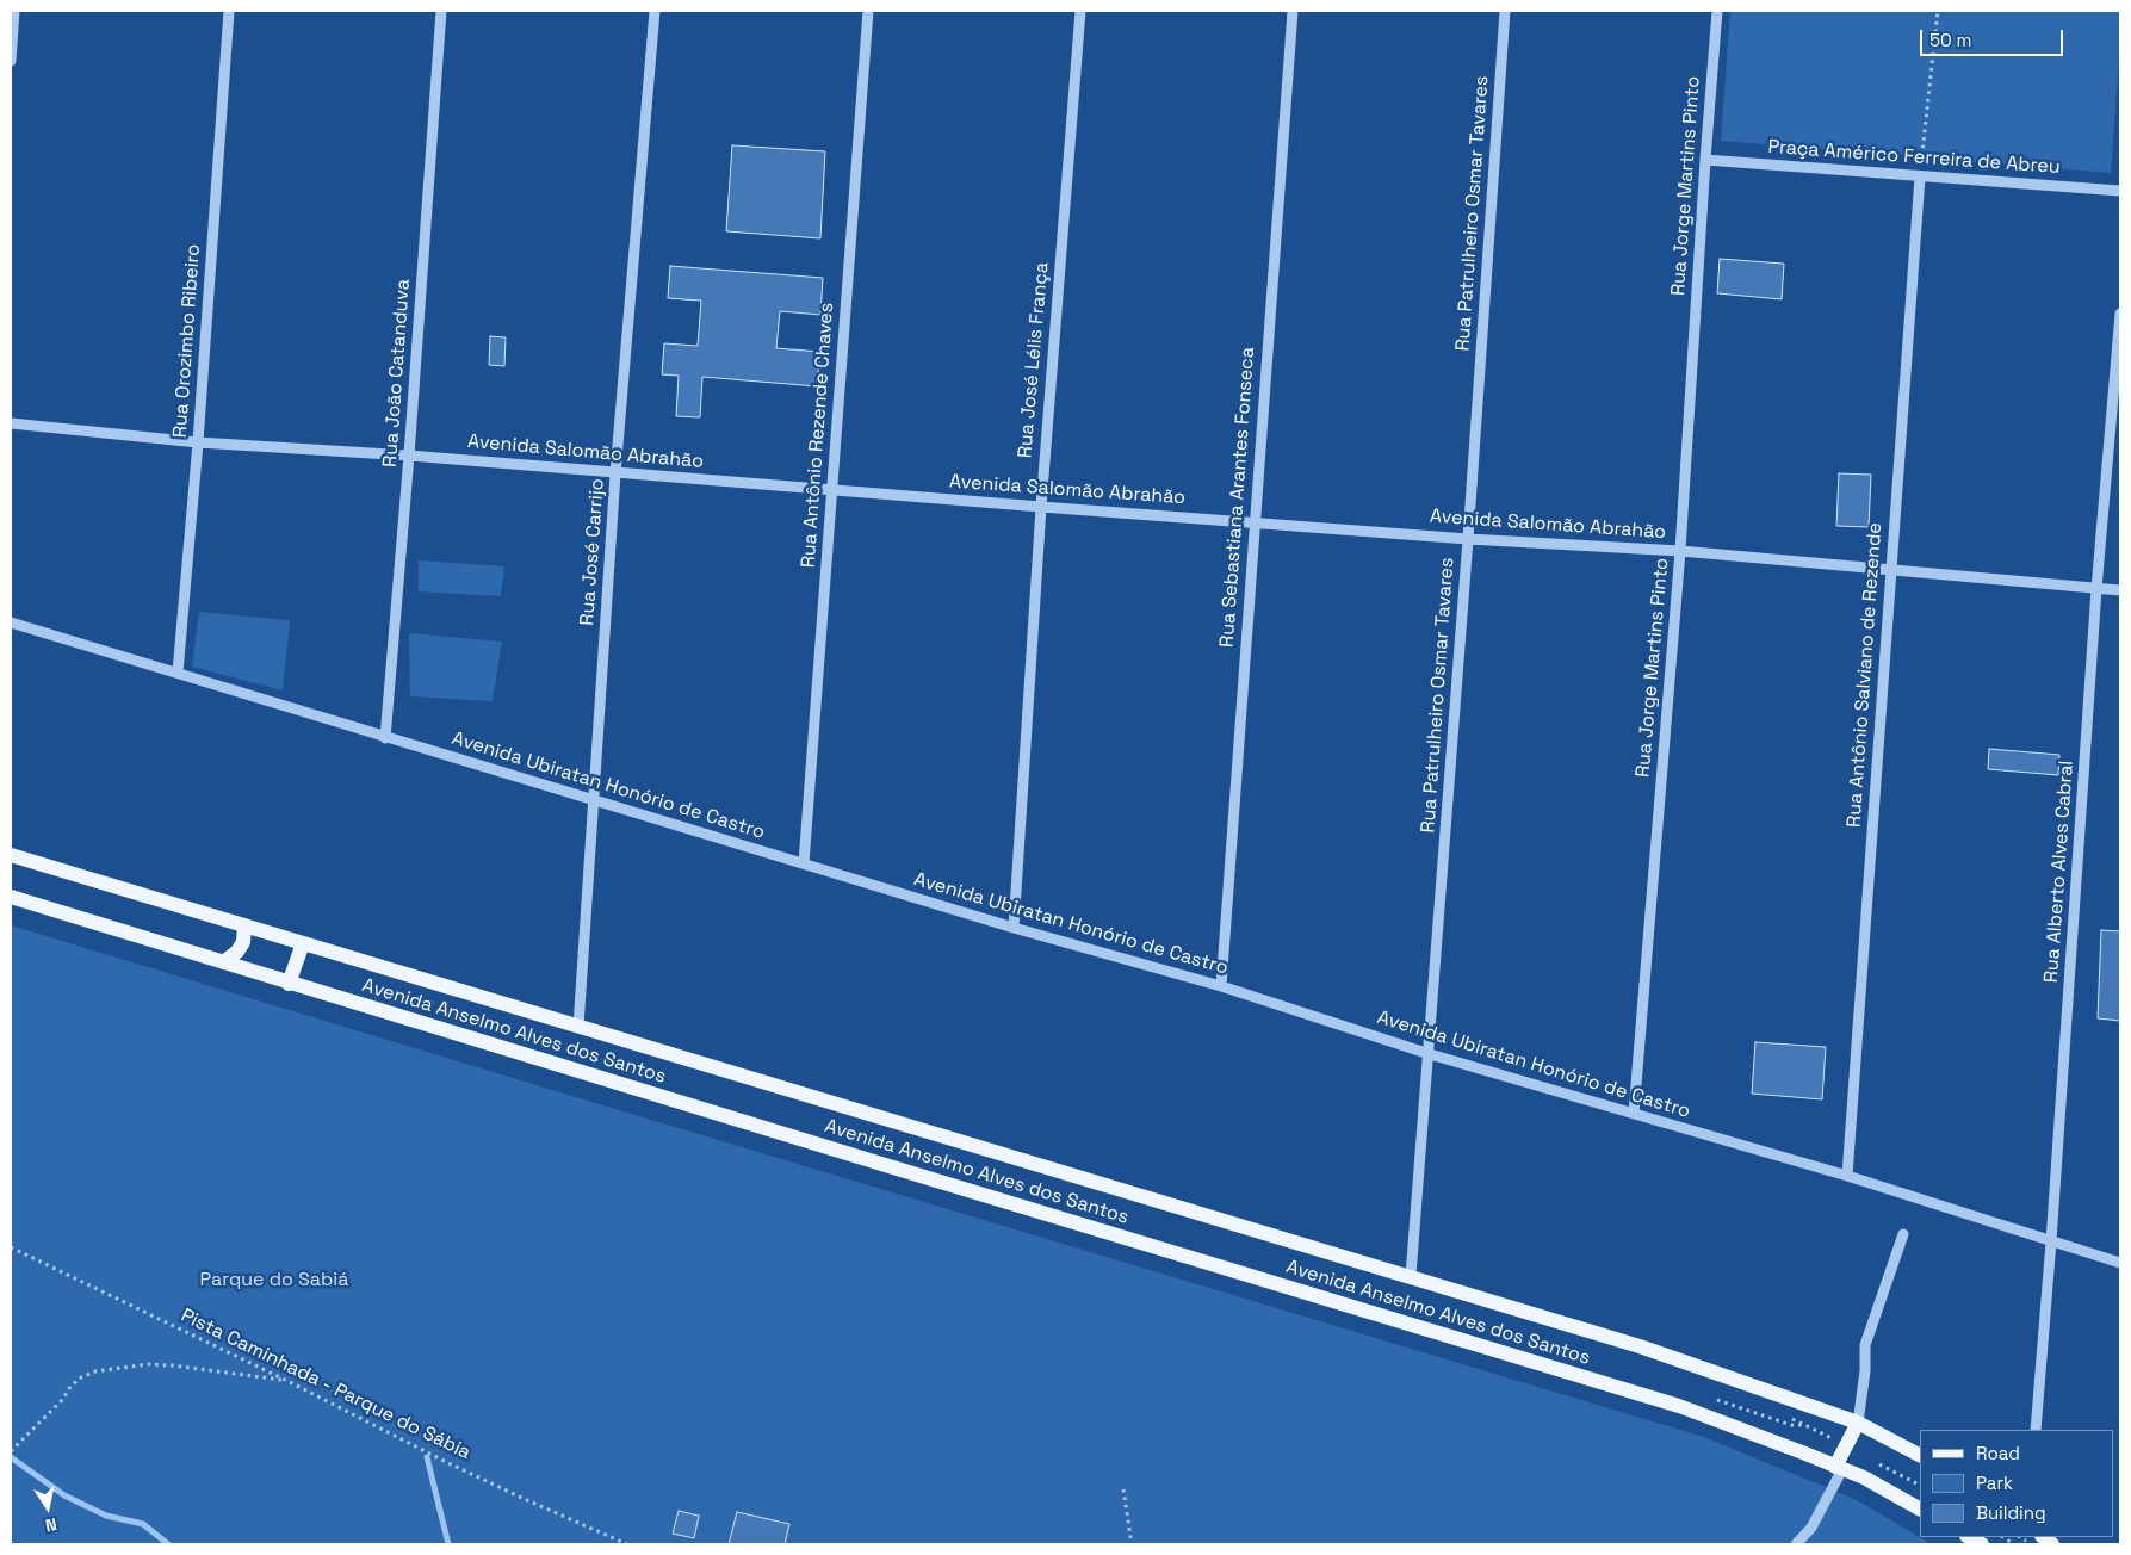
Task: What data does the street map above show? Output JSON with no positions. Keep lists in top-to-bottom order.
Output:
{
  "streets": {
    "main road": ["Avenida Anselmo Alves dos Santos"],
    "street": [
      "Praça Américo Ferreira de Abreu",
      "Rua Jorge Martins Pinto",
      "Rua Patrulheiro Osmar Tavares",
      "Rua Orozimbo Ribeiro",
      "Rua José Lélis França",
      "Rua João Catanduva",
      "Rua Antônio Rezende Chaves",
      "Avenida Salomão Abrahão",
      "Rua Sebastiana Arantes Fonseca",
      "Rua José Carrijo",
      "Rua Antônio Salviano de Rezende",
      "Avenida Ubiratan Honório de Castro",
      "Rua Alberto Alves Cabral"
    ],
    "path": ["Pista Caminhada - Parque do Sábia"]
  },
  "crossings": [
    ["Praça Américo Ferreira de Abreu", "Rua Jorge Martins Pinto"],
    ["Praça Américo Ferreira de Abreu", "Rua Antônio Salviano de Rezende"],
    ["Rua Jorge Martins Pinto", "Avenida Salomão Abrahão"],
    ["Rua Jorge Martins Pinto", "Avenida Ubiratan Honório de Castro"],
    ["Rua Patrulheiro Osmar Tavares", "Avenida Salomão Abrahão"],
    ["Rua Patrulheiro Osmar Tavares", "Avenida Ubiratan Honório de Castro"],
    ["Rua Patrulheiro Osmar Tavares", "Avenida Anselmo Alves dos Santos"],
    ["Rua Orozimbo Ribeiro", "Avenida Salomão Abrahão"],
    ["Rua Orozimbo Ribeiro", "Avenida Ubiratan Honório de Castro"],
    ["Rua José Lélis França", "Avenida Salomão Abrahão"],
    ["Rua José Lélis França", "Avenida Ubiratan Honório de Castro"],
    ["Rua João Catanduva", "Avenida Salomão Abrahão"],
    ["Rua João Catanduva", "Avenida Ubiratan Honório de Castro"],
    ["Rua Antônio Rezende Chaves", "Avenida Salomão Abrahão"],
    ["Rua Antônio Rezende Chaves", "Avenida Ubiratan Honório de Castro"],
    ["Avenida Salomão Abrahão", "Rua Sebastiana Arantes Fonseca"],
    ["Avenida Salomão Abrahão", "Rua José Carrijo"],
    ["Avenida Salomão Abrahão", "Rua Antônio Salviano de Rezende"],
    ["Avenida Salomão Abrahão", "Rua Alberto Alves Cabral"],
    ["Rua Sebastiana Arantes Fonseca", "Avenida Ubiratan Honório de Castro"],
    ["Rua José Carrijo", "Avenida Ubiratan Honório de Castro"],
    ["Rua José Carrijo", "Avenida Anselmo Alves dos Santos"],
    ["Rua Antônio Salviano de Rezende", "Avenida Ubiratan Honório de Castro"],
    ["Avenida Ubiratan Honório de Castro", "Rua Alberto Alves Cabral"]
  ],
  "parks": ["Parque do Sabiá"],
  "legend": ["Road", "Park", "Building"],
  "scale_bar": "50 m",
  "north": "bottom"
}
